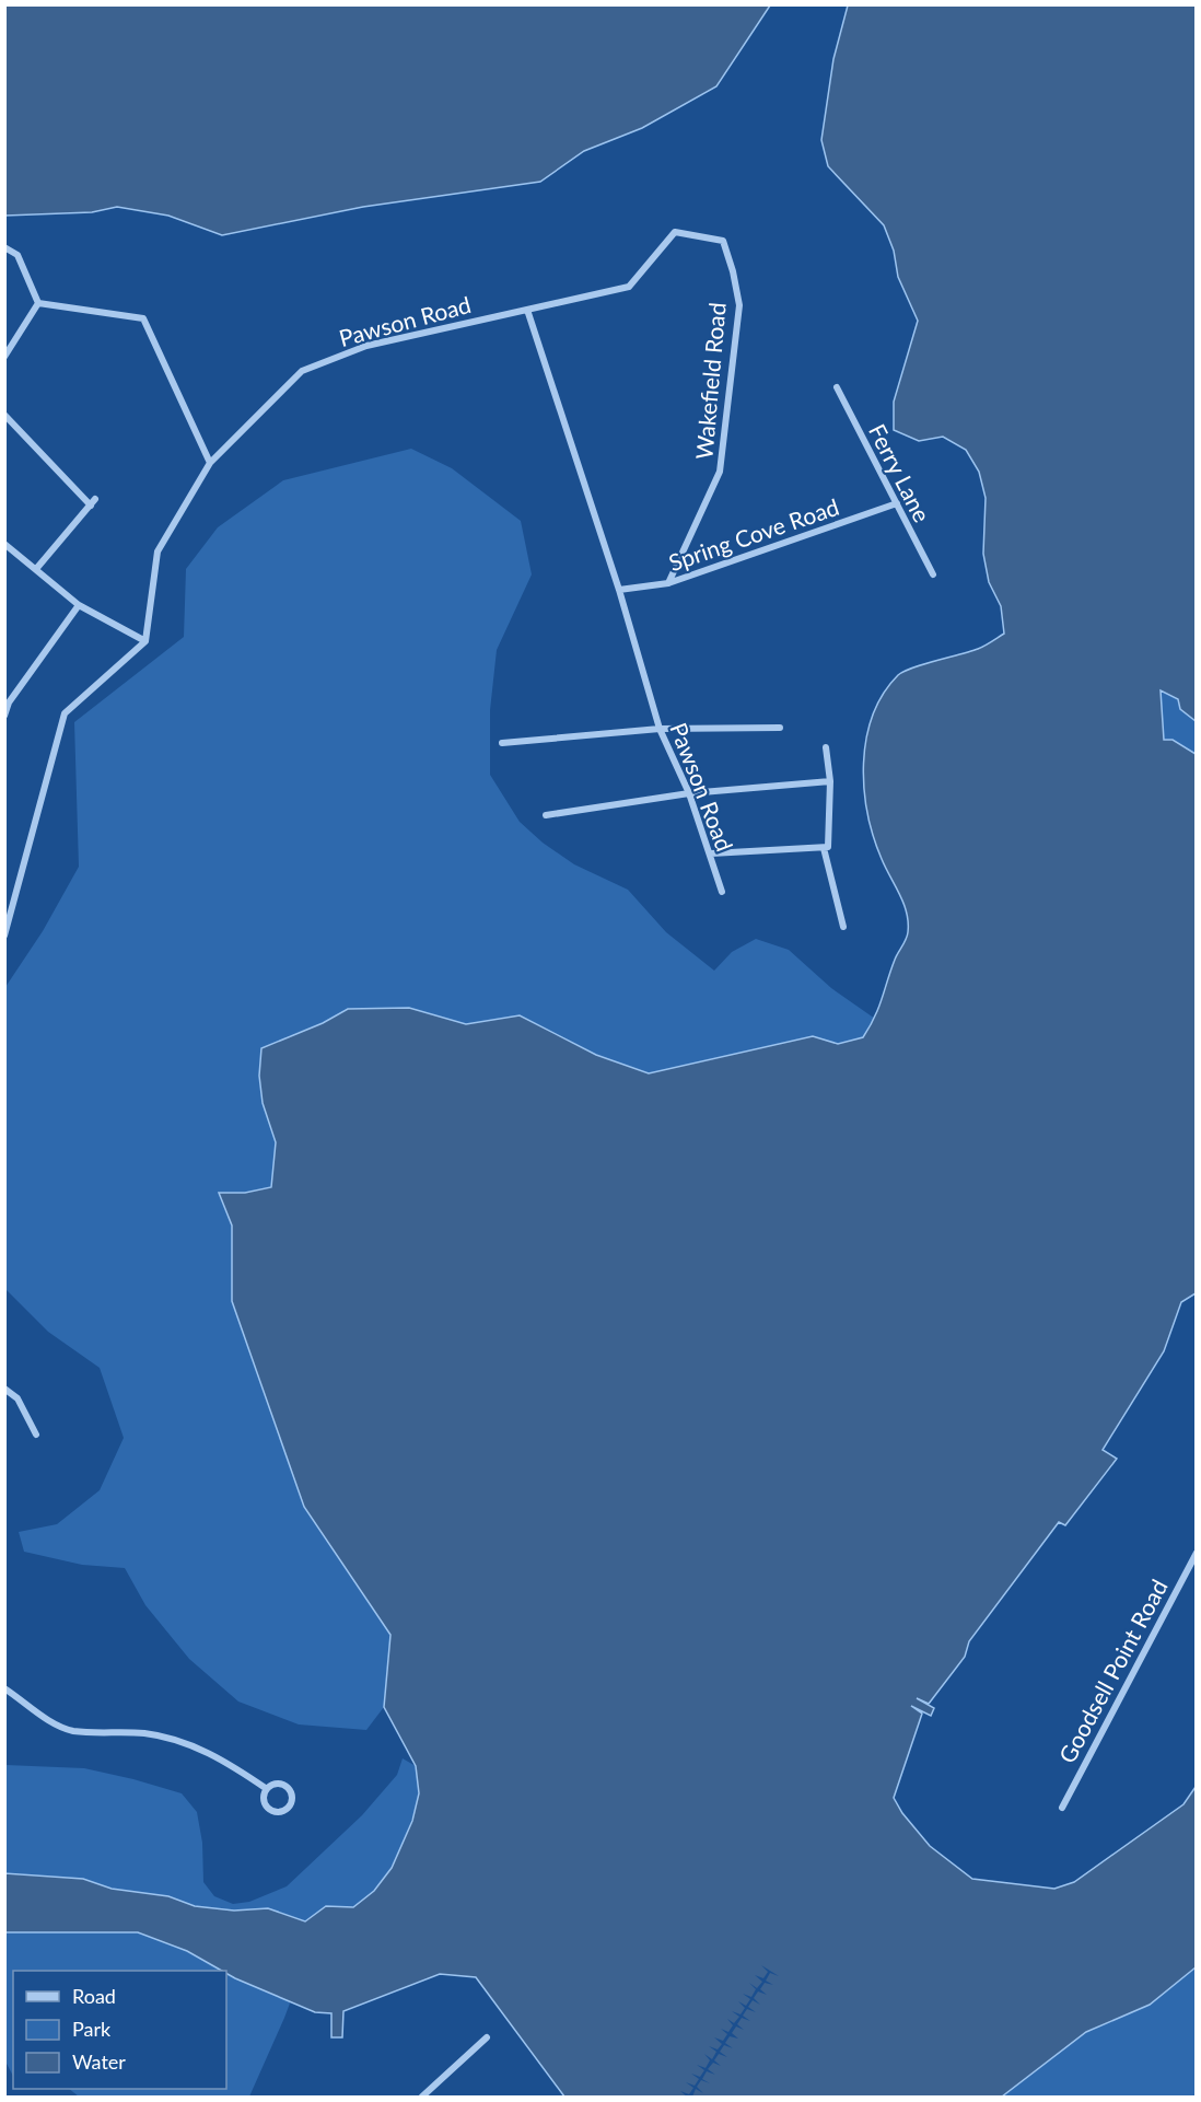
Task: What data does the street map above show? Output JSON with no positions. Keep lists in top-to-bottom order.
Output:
{
  "streets": {
    "street": [
      "Pawson Road",
      "Wakefield Road",
      "Ferry Lane",
      "Spring Cove Road",
      "Goodsell Point Road"
    ]
  },
  "crossings": [
    ["Pawson Road", "Wakefield Road"],
    ["Pawson Road", "Spring Cove Road"],
    ["Wakefield Road", "Spring Cove Road"],
    ["Ferry Lane", "Spring Cove Road"]
  ],
  "legend": ["Road", "Park", "Water"]
}
